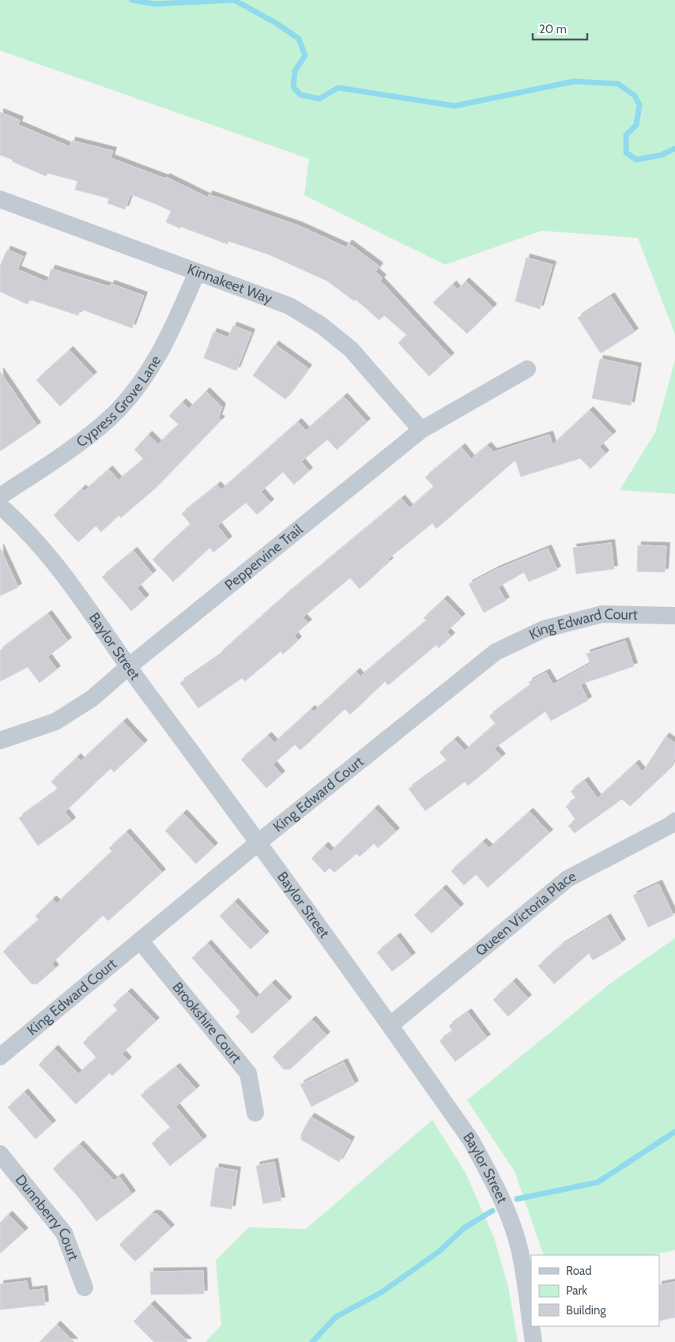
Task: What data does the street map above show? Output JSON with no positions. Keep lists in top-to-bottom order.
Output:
{
  "streets": {
    "street": [
      "Kinnakeet Way",
      "Cypress Grove Lane",
      "Peppervine Trail",
      "King Edward Court",
      "Baylor Street",
      "Queen Victoria Place",
      "Brookshire Court",
      "Dunnberry Court"
    ]
  },
  "crossings": [
    ["Kinnakeet Way", "Cypress Grove Lane"],
    ["Kinnakeet Way", "Peppervine Trail"],
    ["Peppervine Trail", "Baylor Street"],
    ["King Edward Court", "Baylor Street"],
    ["King Edward Court", "Brookshire Court"],
    ["Baylor Street", "Queen Victoria Place"]
  ],
  "legend": ["Road", "Park", "Building"],
  "scale_bar": "20 m"
}
